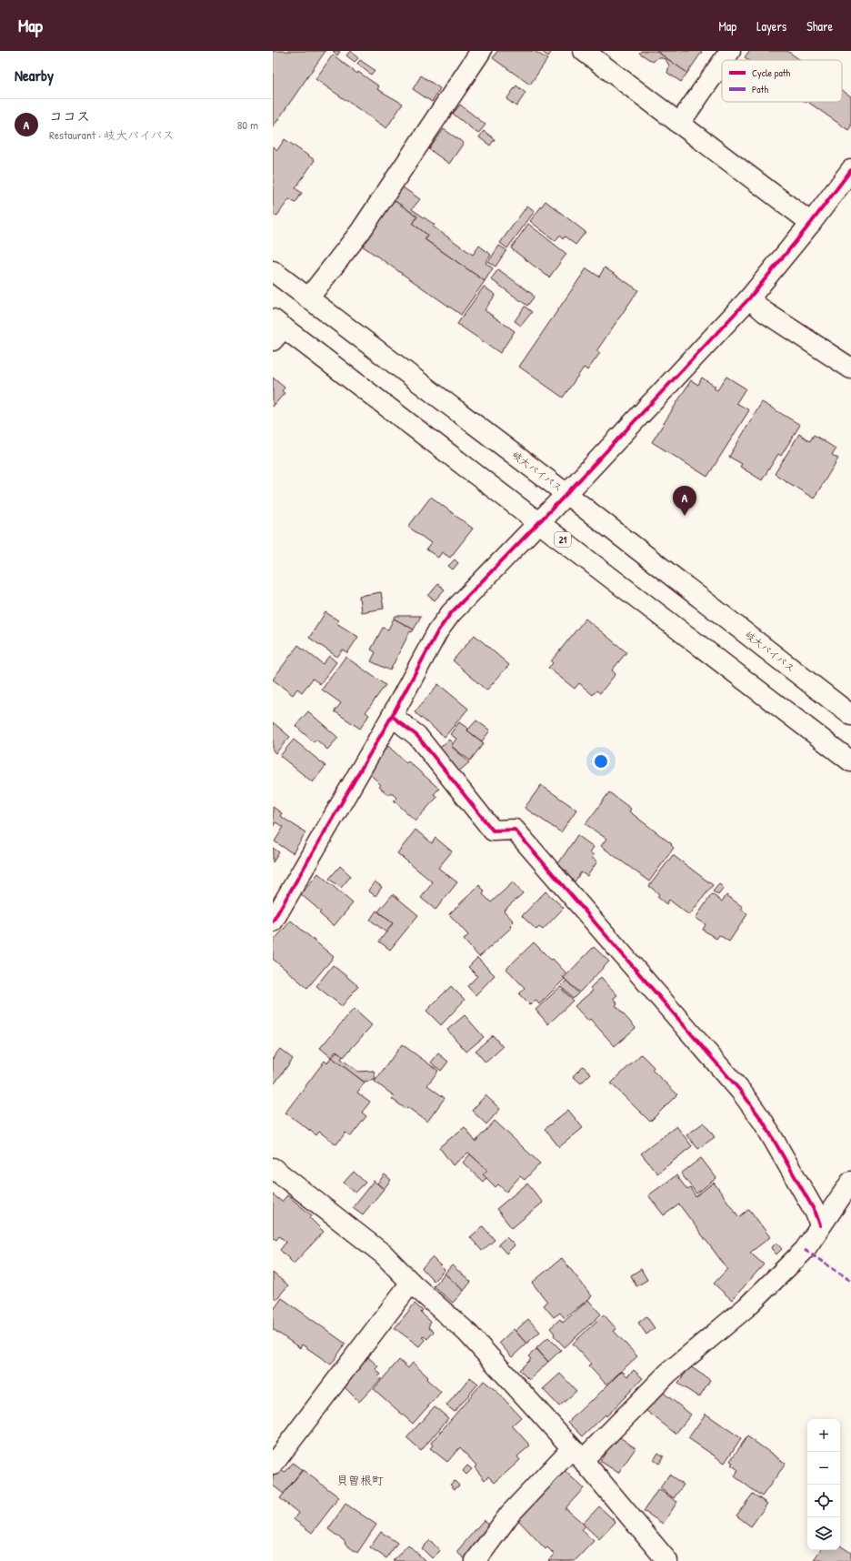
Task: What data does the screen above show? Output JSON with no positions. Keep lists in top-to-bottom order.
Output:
{
  "streets": {
    "main road": ["岐大バイパス", "21"]
  },
  "districts": ["貝曽根町"],
  "legend": ["Cycle path", "Path"],
  "page": {
    "header": "Map",
    "nav": ["Map", "Layers", "Share"],
    "heading": "Nearby",
    "list": [
      {
        "mark": "A",
        "name": "ココス",
        "note": "Restaurant · 岐大バイパス",
        "value": "80 m"
      }
    ],
    "pins": "A",
    "map_buttons": ["+", "−"]
  }
}
